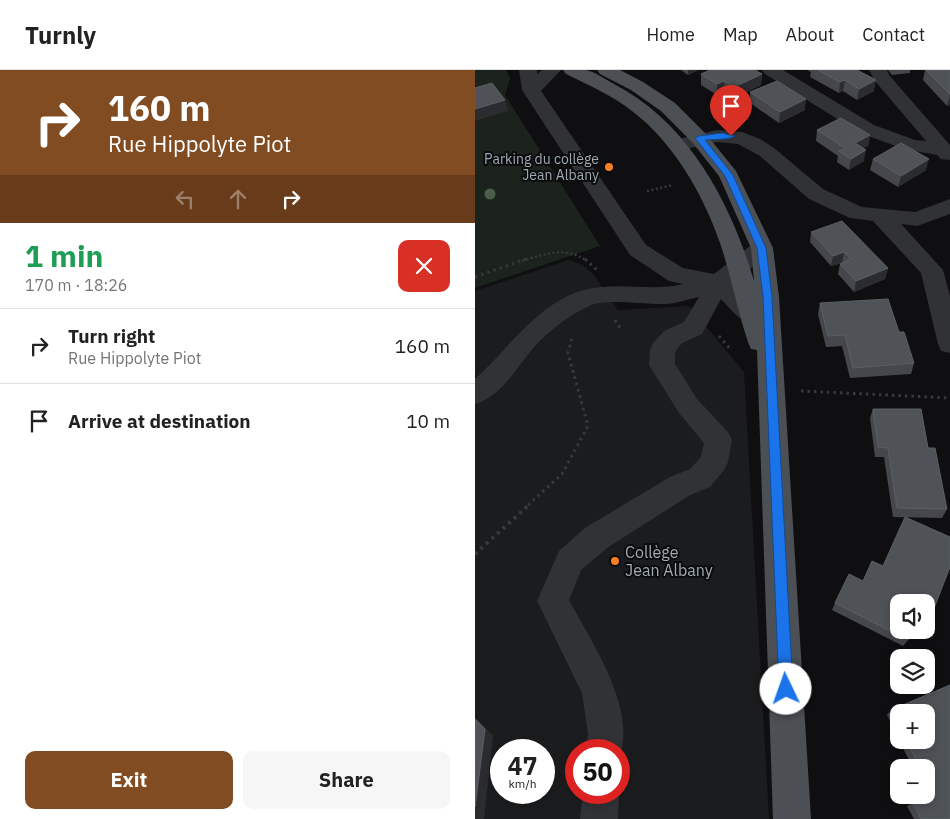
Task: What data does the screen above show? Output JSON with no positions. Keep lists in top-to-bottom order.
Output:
{
  "places": ["Parking du collège Jean Albany", "Collège Jean Albany"],
  "page": {
    "header": "Turnly",
    "nav": [
      "Home",
      "Map",
      "About",
      "Contact"
    ],
    "turn": ["160 m", "Rue Hippolyte Piot"],
    "heading": ["1 min", "170 m · 18:26"],
    "list": [
      {
        "name": "Turn right",
        "note": "Rue Hippolyte Piot",
        "value": "160 m"
      },
      {
        "name": "Arrive at destination",
        "value": "10 m"
      }
    ],
    "map_buttons": ["+", "−"],
    "speed": "47 km/h",
    "limit": "50",
    "buttons": ["Exit", "Share"]
  }
}
